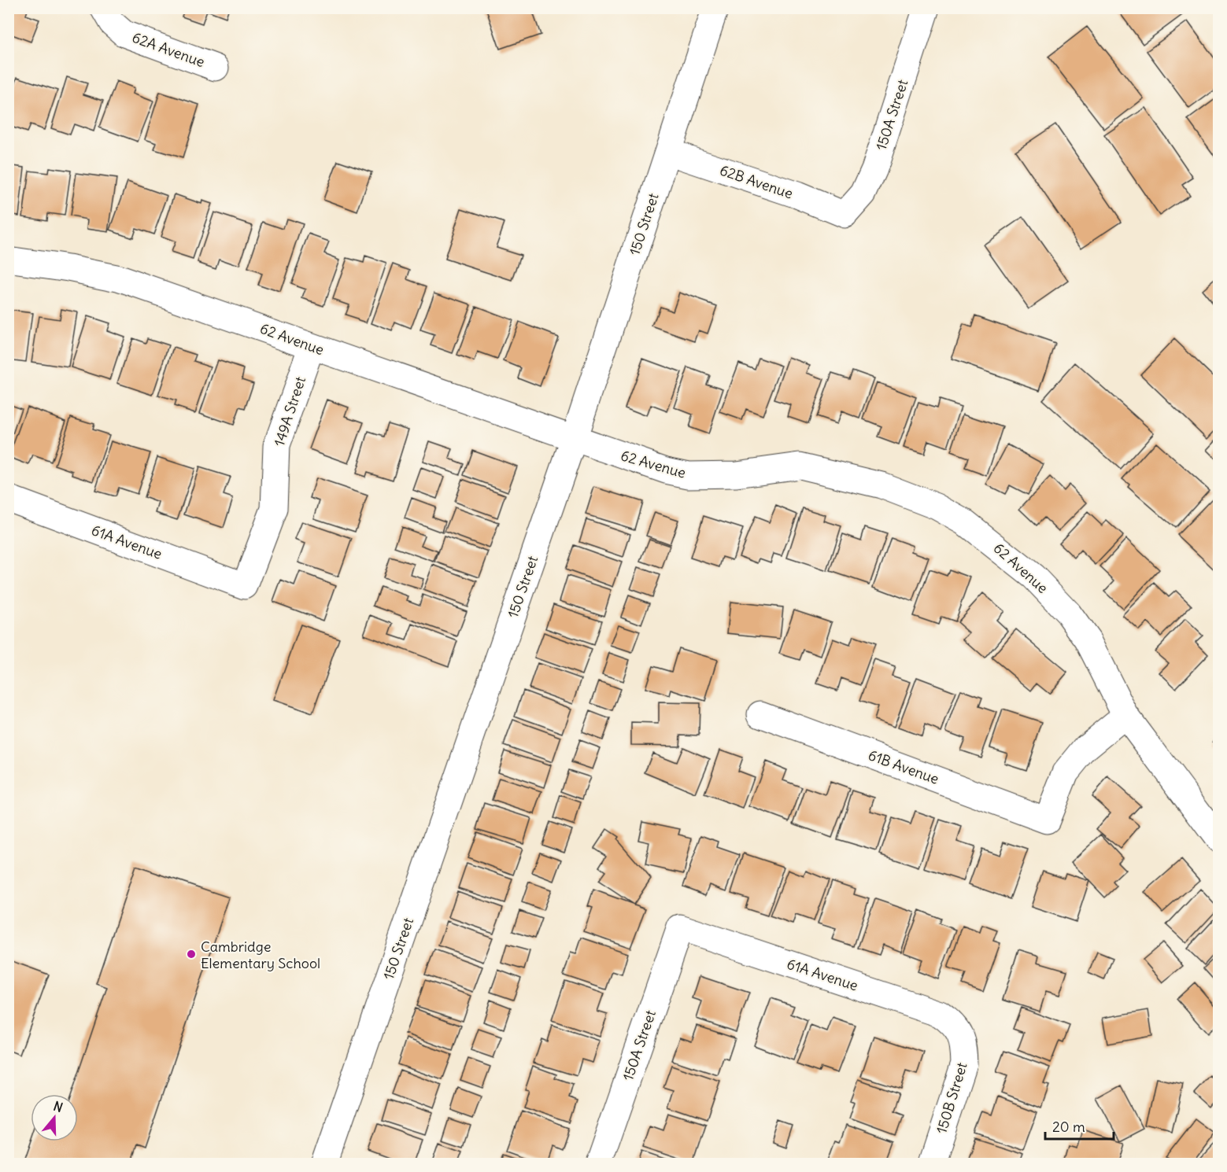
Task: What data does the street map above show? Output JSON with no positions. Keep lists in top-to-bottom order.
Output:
{
  "streets": {
    "street": [
      "62A Avenue",
      "150A Street",
      "62B Avenue",
      "150 Street",
      "62 Avenue",
      "149A Street",
      "61A Avenue",
      "61B Avenue",
      "150B Street"
    ]
  },
  "crossings": [
    ["150A Street", "62B Avenue"],
    ["150A Street", "61A Avenue"],
    ["62B Avenue", "150 Street"],
    ["150 Street", "62 Avenue"],
    ["62 Avenue", "149A Street"],
    ["62 Avenue", "61B Avenue"],
    ["149A Street", "61A Avenue"],
    ["61A Avenue", "150B Street"]
  ],
  "places": ["Cambridge Elementary School"],
  "scale_bar": "20 m",
  "north": "top"
}
